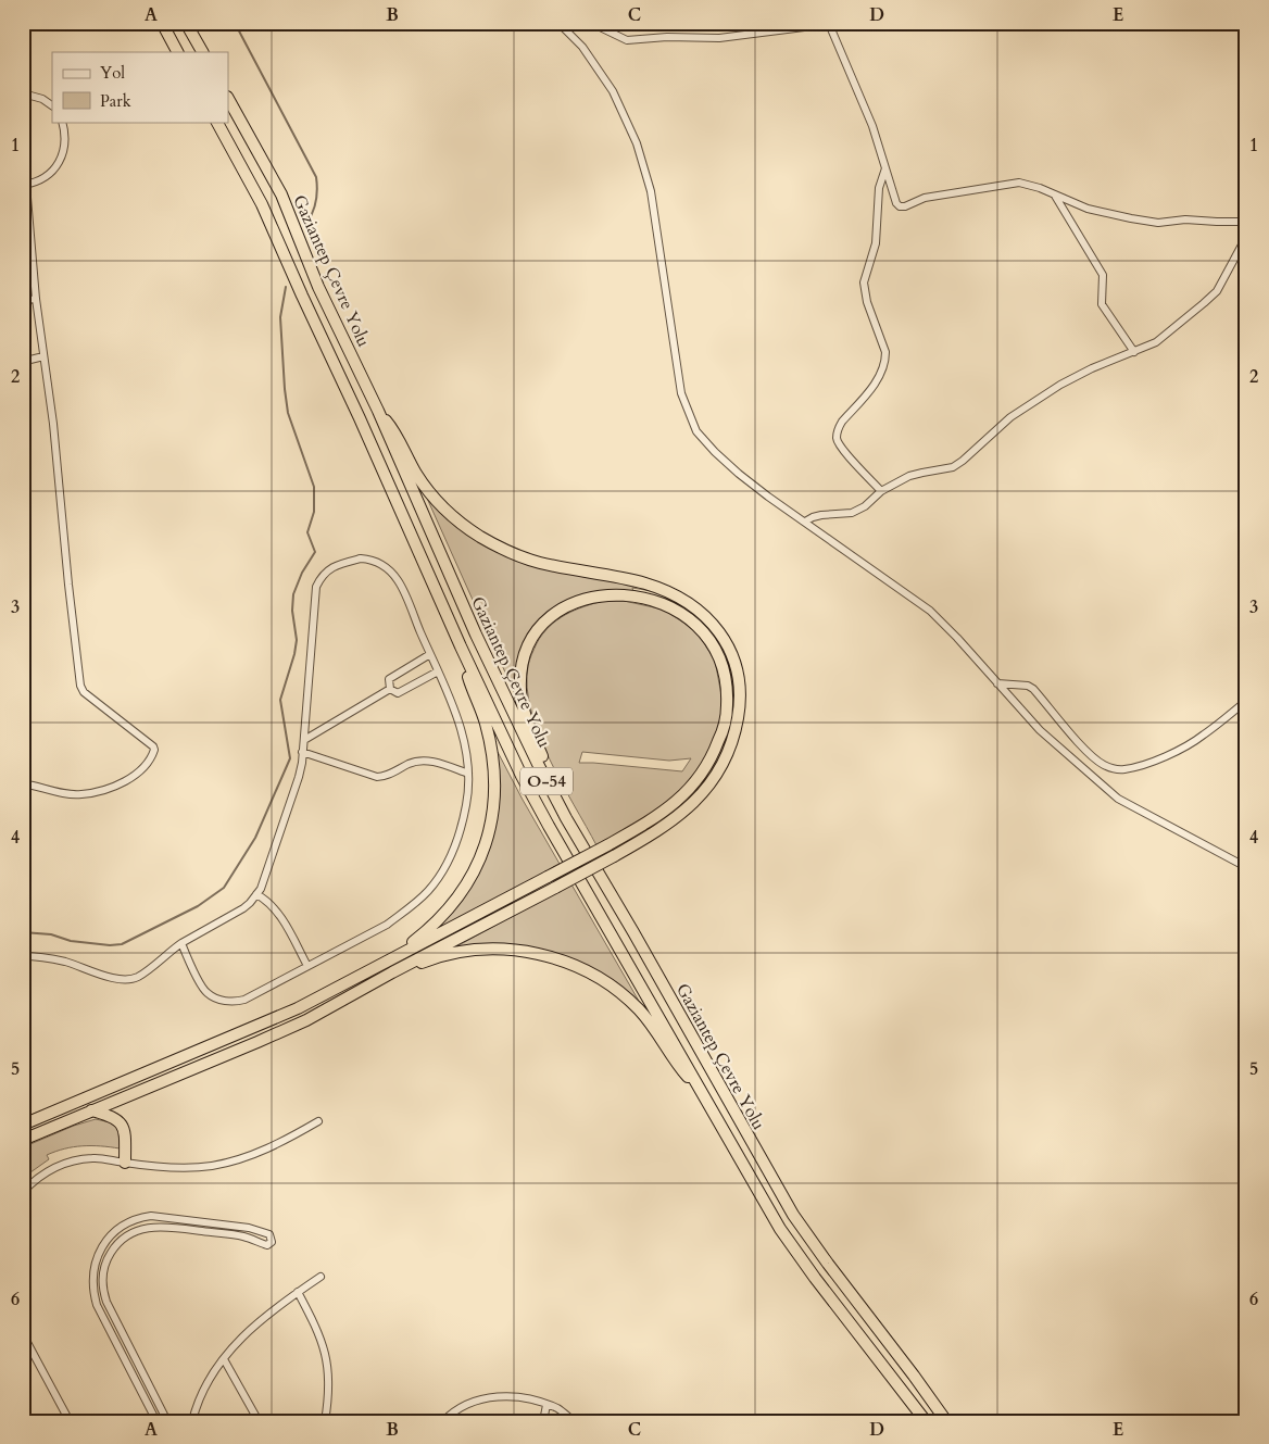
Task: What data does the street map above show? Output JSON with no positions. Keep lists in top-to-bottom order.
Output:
{
  "streets": {
    "highway": ["Gaziantep Çevre Yolu", "O-54"]
  },
  "legend": ["Yol", "Park"],
  "grid": {
    "columns": [
      "A",
      "B",
      "C",
      "D",
      "E"
    ],
    "rows": [
      "1",
      "2",
      "3",
      "4",
      "5",
      "6"
    ]
  }
}
